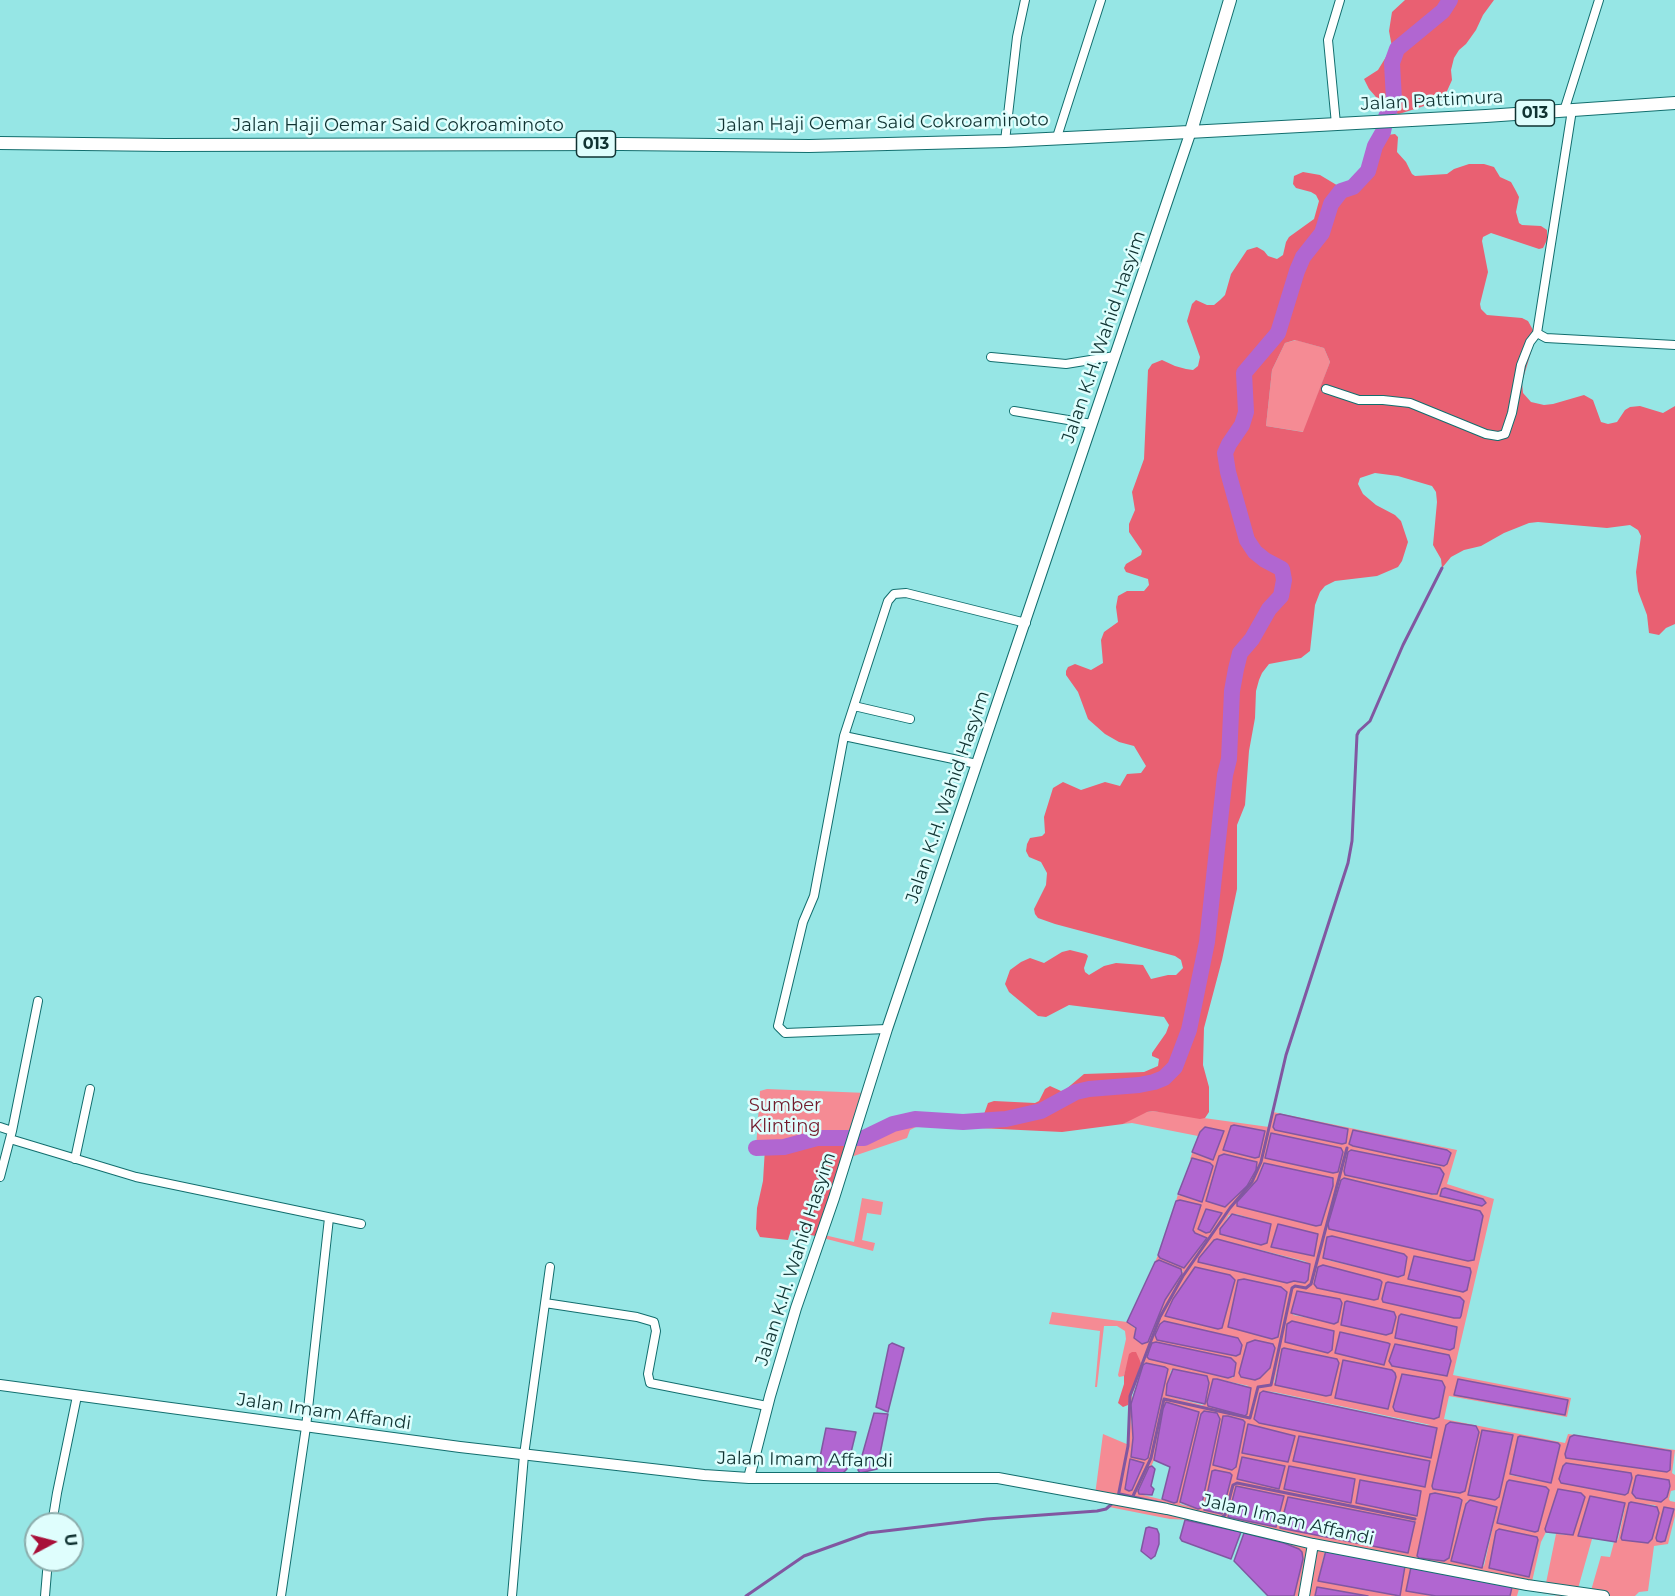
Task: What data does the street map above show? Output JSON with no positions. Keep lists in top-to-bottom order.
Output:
{
  "streets": {
    "main road": ["Jalan Pattimura", "013", "Jalan Haji Oemar Said Cokroaminoto"],
    "street": ["Jalan K.H. Wahid Hasyim", "Jalan Imam Affandi"]
  },
  "crossings": [
    ["Jalan Pattimura", "Jalan Haji Oemar Said Cokroaminoto"],
    ["Jalan Pattimura", "Jalan K.H. Wahid Hasyim"],
    ["Jalan Haji Oemar Said Cokroaminoto", "Jalan K.H. Wahid Hasyim"],
    ["Jalan K.H. Wahid Hasyim", "Jalan Imam Affandi"]
  ],
  "parks": ["Sumber Klinting"],
  "north": "right"
}
